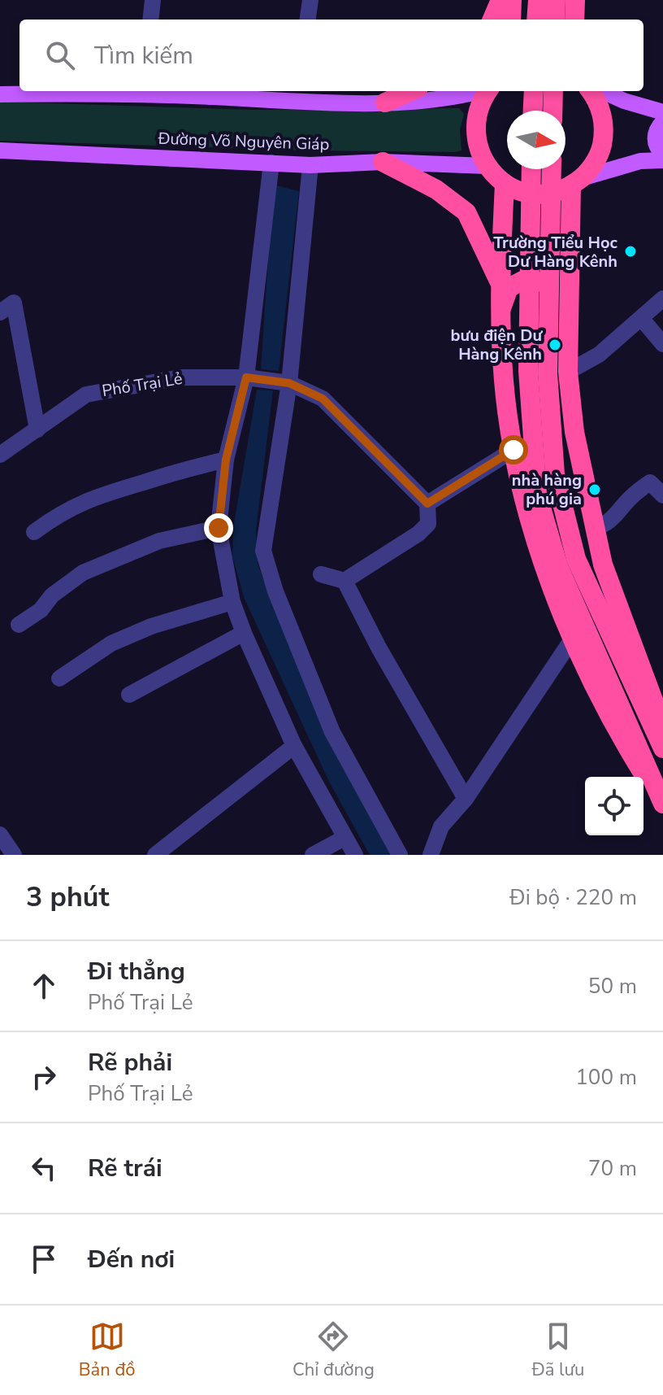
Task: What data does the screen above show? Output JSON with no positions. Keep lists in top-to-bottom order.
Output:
{
  "streets": {
    "main road": ["Đường Võ Nguyên Giáp"],
    "street": ["Phố Trại Lẻ"]
  },
  "places": ["Trường Tiểu Học Dư Hàng Kênh", "bưu điện Dư Hàng Kênh", "nhà hàng phú gia"],
  "north": "right",
  "page": {
    "search": "Tìm kiếm",
    "heading": ["3 phút", "Đi bộ · 220 m"],
    "list": [
      ["Đi thẳng", "Phố Trại Lẻ", "50 m"],
      ["Rẽ phải", "Phố Trại Lẻ", "100 m"],
      ["Rẽ trái", "70 m"],
      "Đến nơi"
    ],
    "nav": ["Bản đồ", "Chỉ đường", "Đã lưu"]
  }
}
